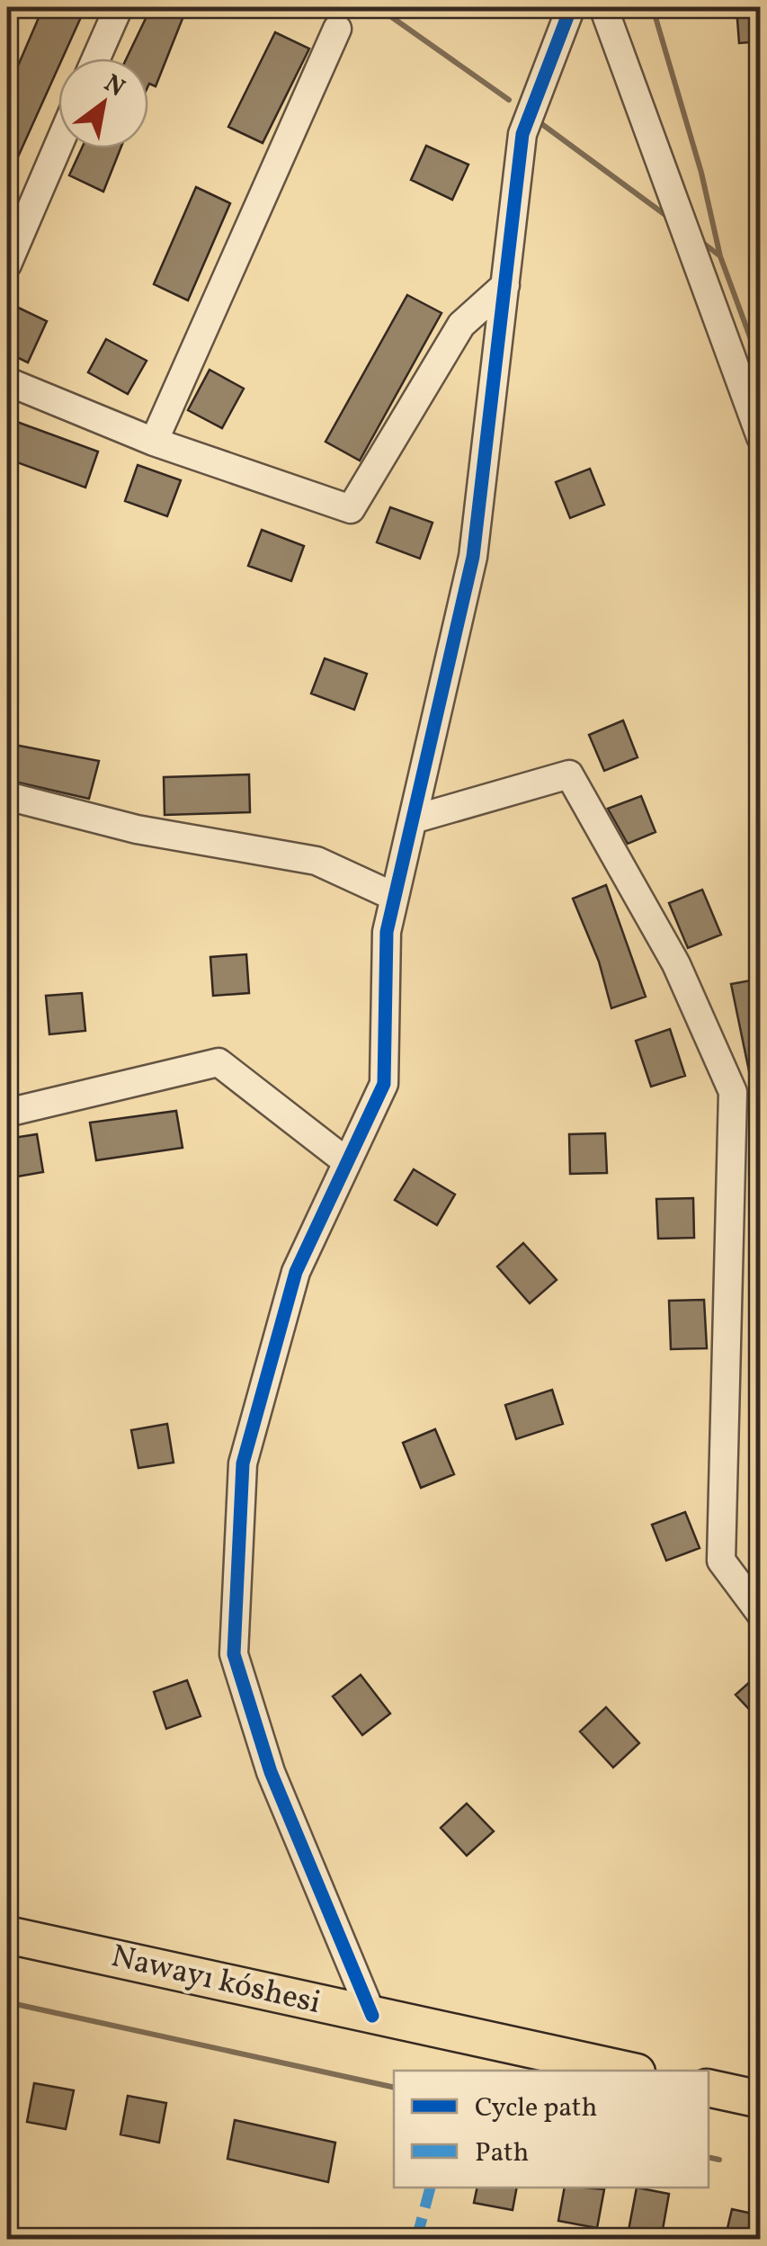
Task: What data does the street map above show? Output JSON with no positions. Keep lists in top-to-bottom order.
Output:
{
  "streets": {
    "main road": ["Nawayı kóshesi"]
  },
  "legend": ["Cycle path", "Path"],
  "north": "top right"
}
